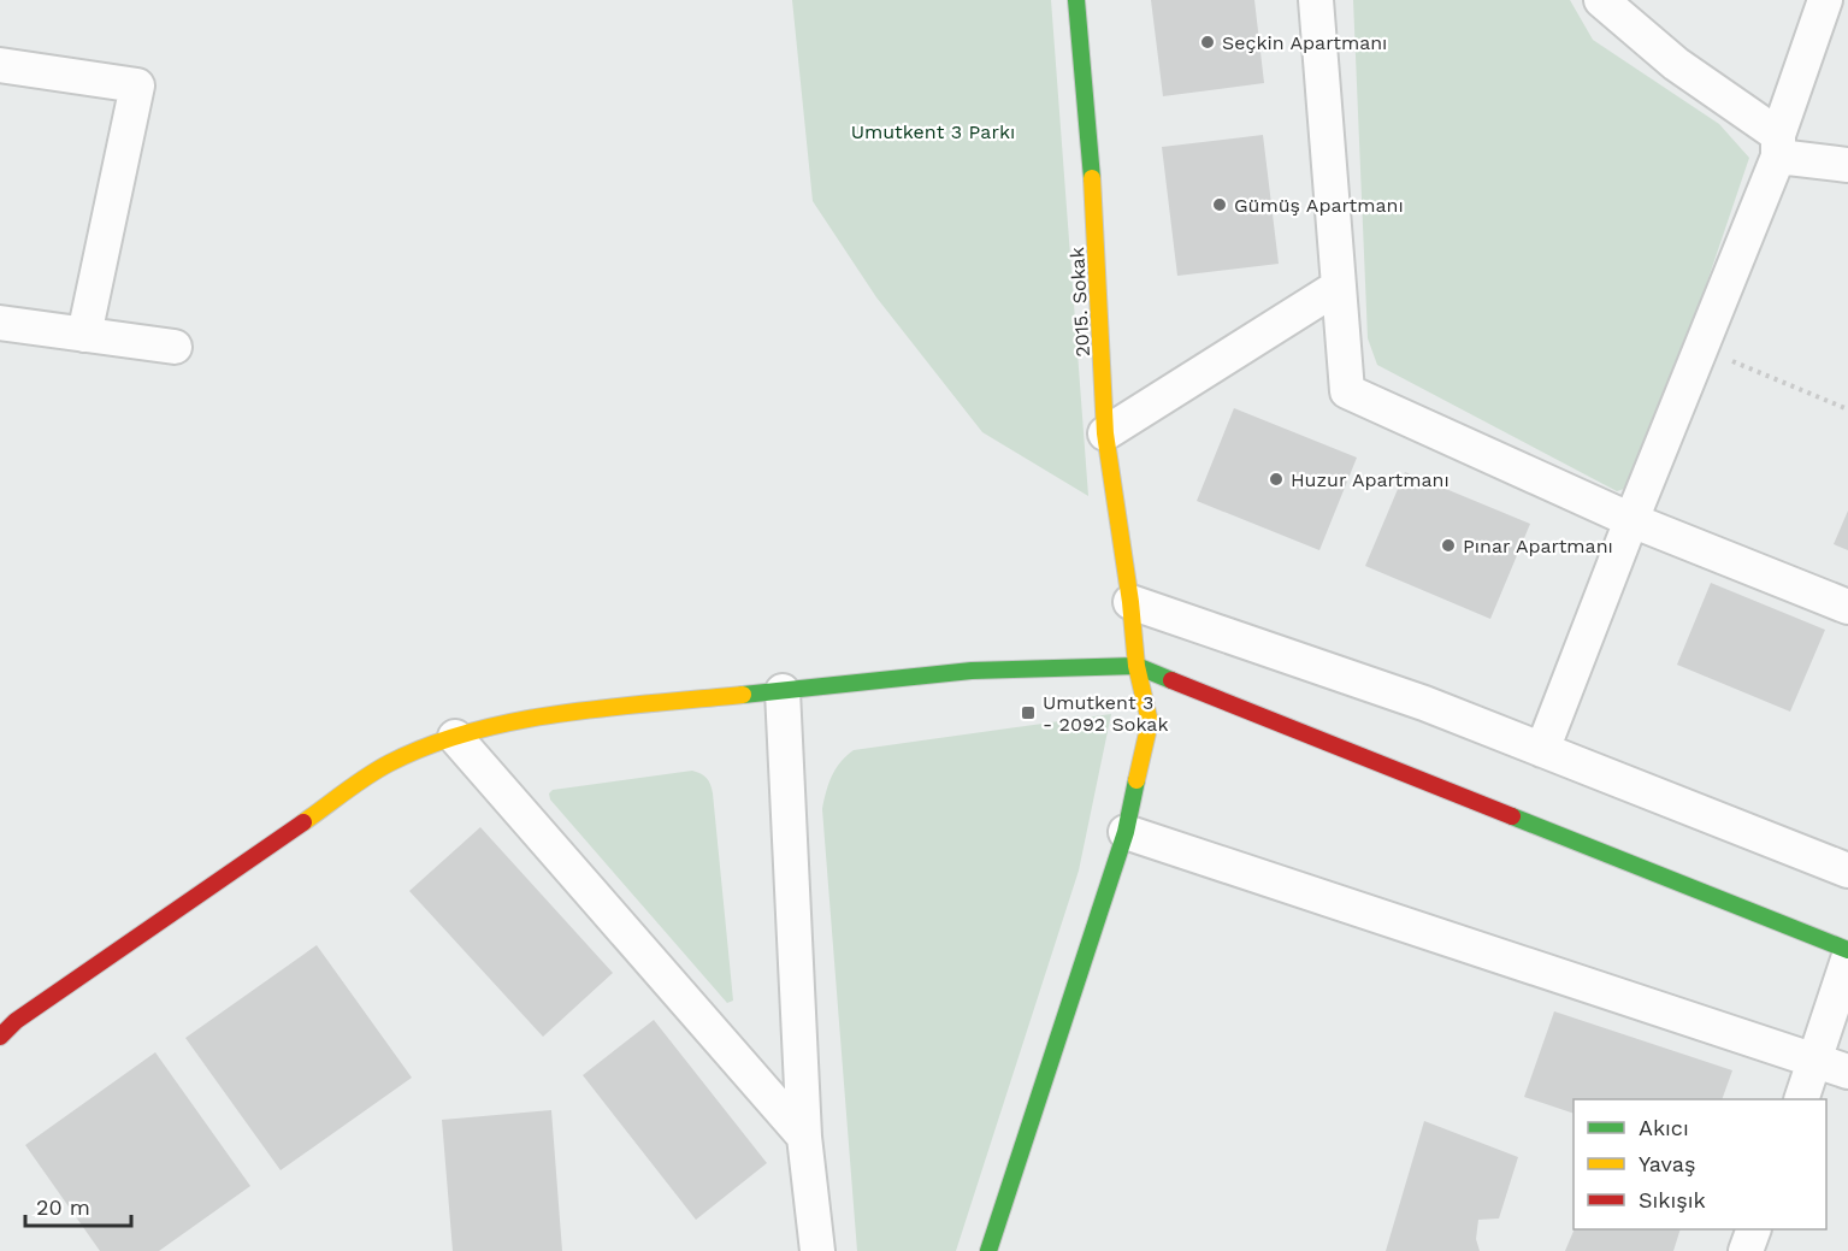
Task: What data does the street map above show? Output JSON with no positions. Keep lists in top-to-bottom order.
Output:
{
  "streets": {
    "street": ["2015. Sokak"]
  },
  "parks": ["Umutkent 3 Parkı"],
  "places": {
    "other": [
      "Seçkin Apartmanı",
      "Gümüş Apartmanı",
      "Huzur Apartmanı",
      "Pınar Apartmanı"
    ],
    "transit": ["Umutkent 3 - 2092 Sokak"]
  },
  "legend": ["Akıcı", "Yavaş", "Sıkışık"],
  "scale_bar": "20 m"
}
